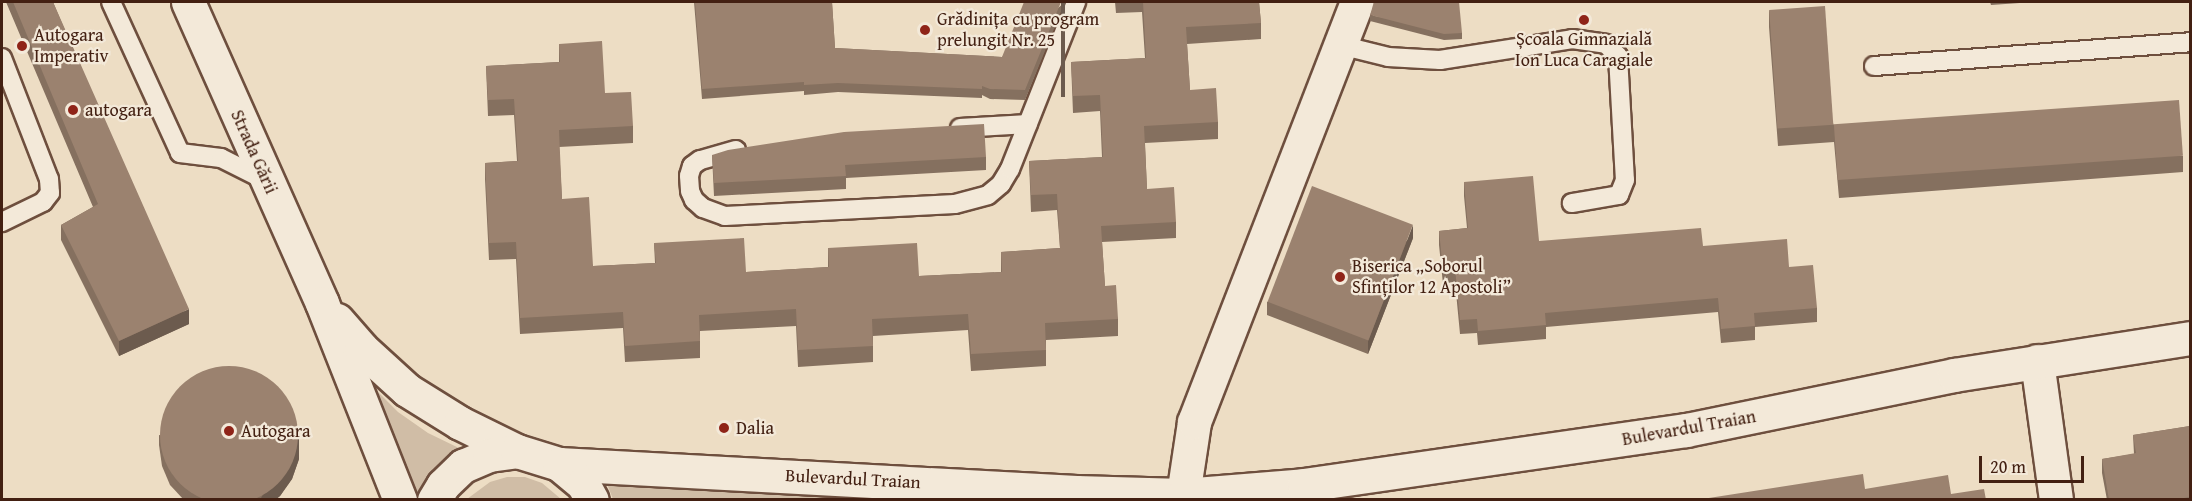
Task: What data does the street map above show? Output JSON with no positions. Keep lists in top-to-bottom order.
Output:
{
  "streets": {
    "street": ["Strada Gării", "Bulevardul Traian"]
  },
  "crossings": [
    ["Strada Gării", "Bulevardul Traian"]
  ],
  "places": [
    "Școala Gimnazială Ion Luca Caragiale",
    "Grădinița cu program prelungit Nr. 25",
    "Autogara Imperativ",
    "autogara",
    "Biserica „Soborul Sfinților 12 Apostoli”",
    "Dalia",
    "Autogara"
  ],
  "scale_bar": "20 m"
}
